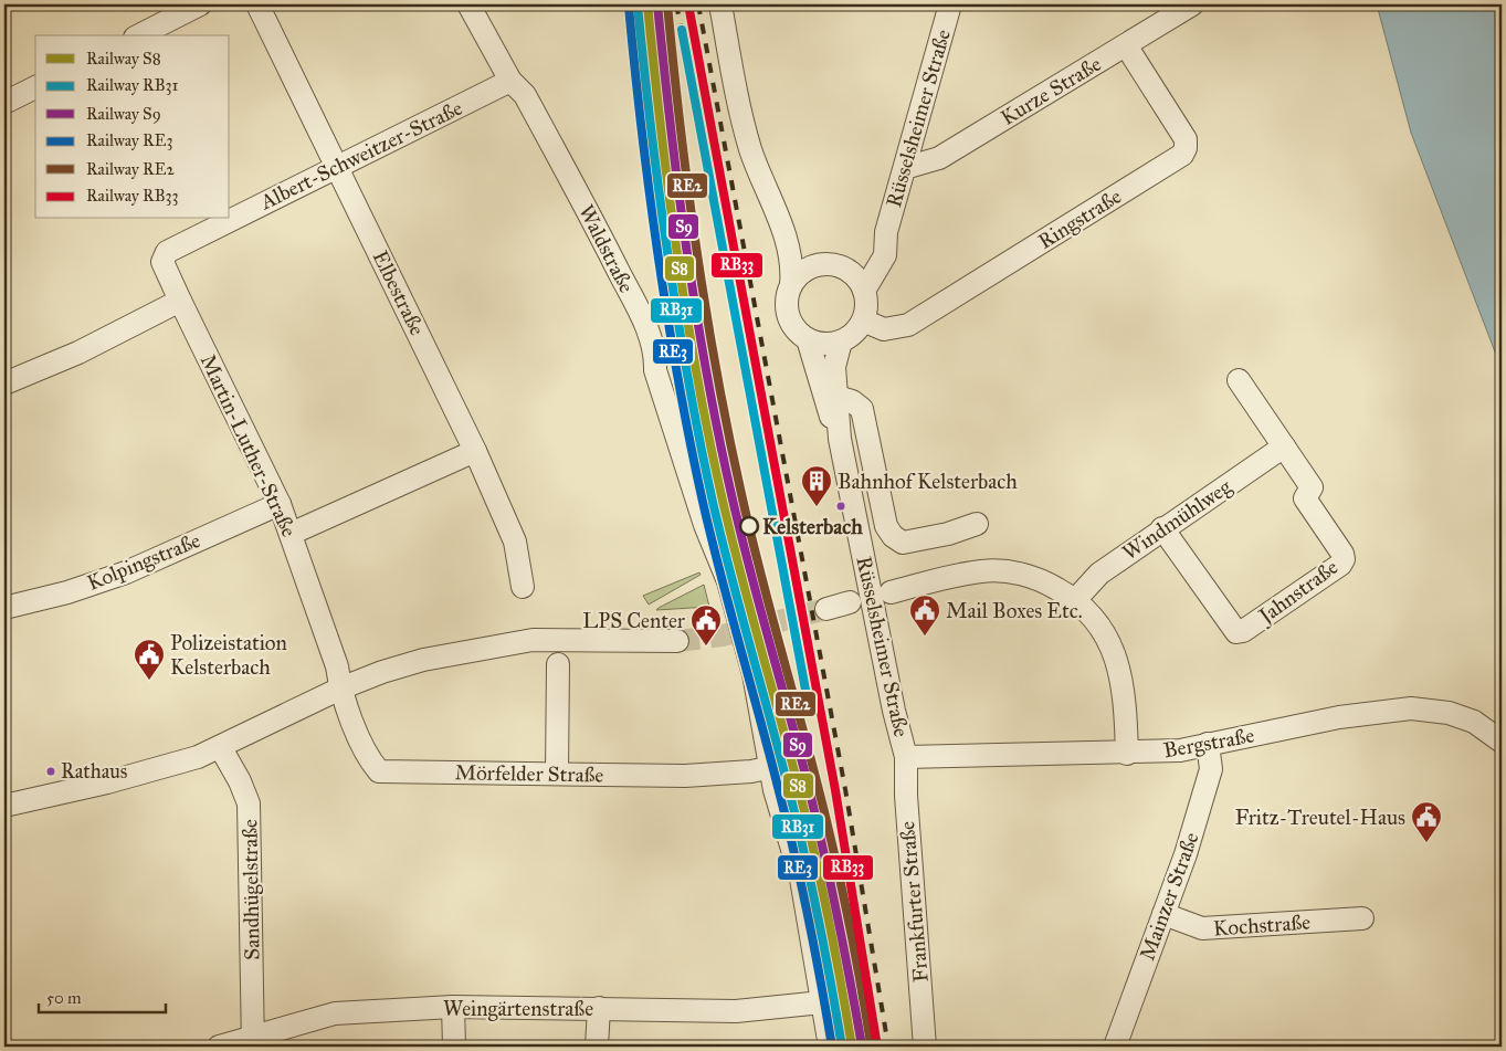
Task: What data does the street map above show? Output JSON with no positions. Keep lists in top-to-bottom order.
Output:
{
  "streets": {
    "street": [
      "Kurze Straße",
      "Rüsselsheimer Straße",
      "Albert-Schweitzer-Straße",
      "Ringstraße",
      "Waldstraße",
      "Elbestraße",
      "Martin-Luther-Straße",
      "Windmühlweg",
      "Kolpingstraße",
      "Jahnstraße",
      "Bergstraße",
      "Mörfelder Straße",
      "Sandhügelstraße",
      "Mainzer Straße",
      "Frankfurter Straße",
      "Kochstraße",
      "Weingärtenstraße"
    ]
  },
  "crossings": [
    ["Kurze Straße", "Rüsselsheimer Straße"],
    ["Kurze Straße", "Ringstraße"],
    ["Rüsselsheimer Straße", "Ringstraße"],
    ["Rüsselsheimer Straße", "Bergstraße"],
    ["Rüsselsheimer Straße", "Frankfurter Straße"],
    ["Albert-Schweitzer-Straße", "Waldstraße"],
    ["Albert-Schweitzer-Straße", "Elbestraße"],
    ["Albert-Schweitzer-Straße", "Martin-Luther-Straße"],
    ["Waldstraße", "Mörfelder Straße"],
    ["Waldstraße", "Weingärtenstraße"],
    ["Martin-Luther-Straße", "Kolpingstraße"],
    ["Martin-Luther-Straße", "Mörfelder Straße"],
    ["Windmühlweg", "Jahnstraße"],
    ["Bergstraße", "Mainzer Straße"],
    ["Bergstraße", "Frankfurter Straße"],
    ["Sandhügelstraße", "Weingärtenstraße"],
    ["Mainzer Straße", "Kochstraße"]
  ],
  "places": {
    "building": ["Bahnhof Kelsterbach"],
    "other": ["Kelsterbach", "Rathaus"],
    "public building": [
      "Mail Boxes Etc.",
      "LPS Center",
      "Polizeistation Kelsterbach",
      "Fritz-Treutel-Haus"
    ]
  },
  "lines": [
    "rail line S8",
    "rail line S9",
    "rail line RE2",
    "rail line RB33",
    "rail line RB31",
    "rail line RE3"
  ],
  "legend": [
    "Railway S8",
    "Railway RB31",
    "Railway S9",
    "Railway RE3",
    "Railway RE2",
    "Railway RB33"
  ],
  "scale_bar": "50 m"
}
